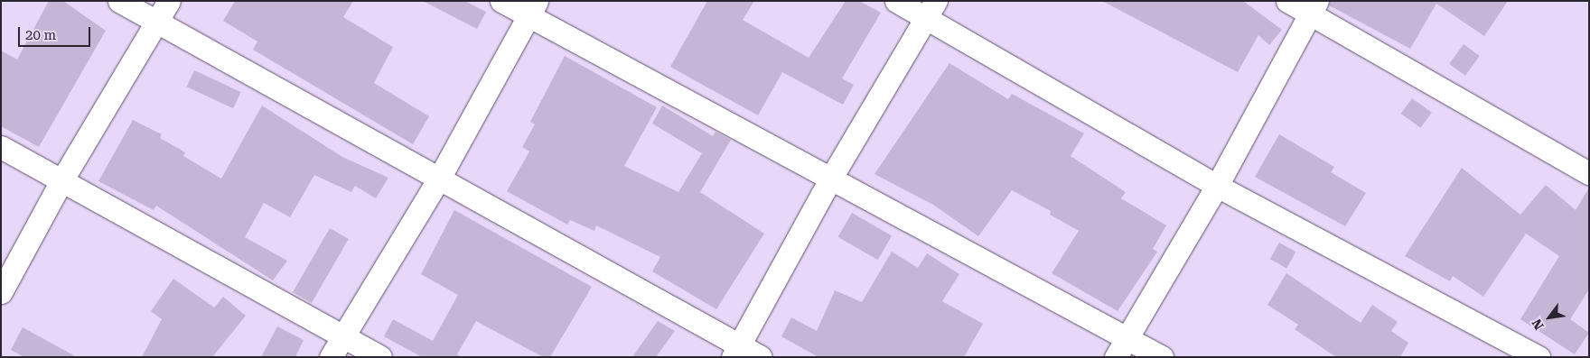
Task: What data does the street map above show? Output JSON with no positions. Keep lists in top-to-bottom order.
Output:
{
  "scale_bar": "20 m",
  "north": "bottom left"
}
